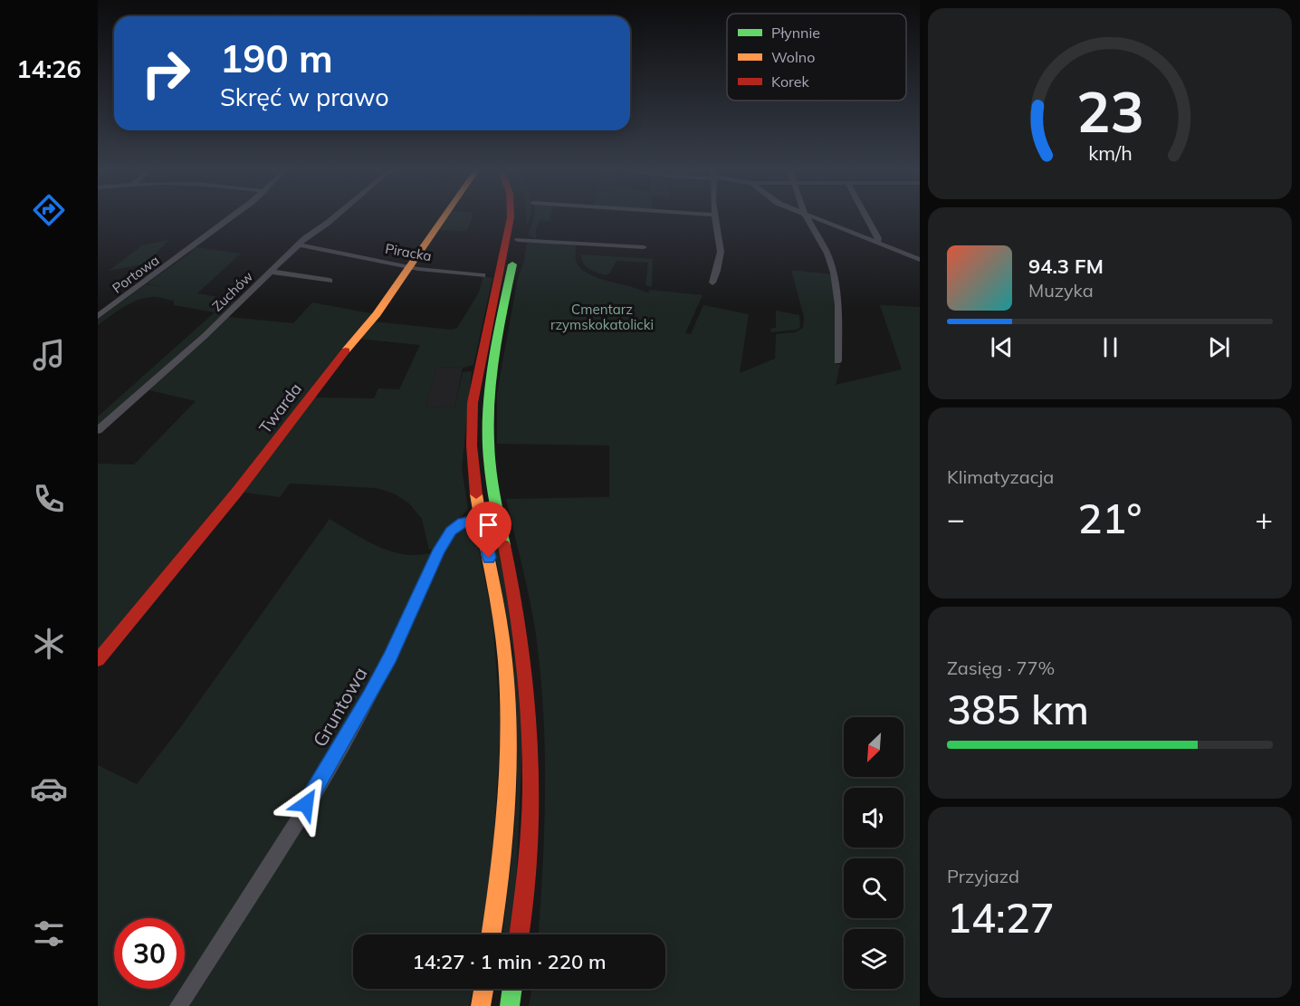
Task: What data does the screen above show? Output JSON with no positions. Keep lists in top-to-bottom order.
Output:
{
  "streets": {
    "main road": ["Twarda"],
    "street": [
      "Piracka",
      "Portowa",
      "Zuchów",
      "Gruntowa"
    ]
  },
  "crossings": [
    ["Piracka", "Zuchów"],
    ["Piracka", "Twarda"]
  ],
  "parks": ["Cmentarz rzymskokatolicki"],
  "legend": ["Płynnie", "Wolno", "Korek"],
  "north": "bottom left",
  "page": {
    "tabs": "14:26",
    "turn": ["190 m", "Skręć w prawo"],
    "song": ["94.3 FM", "Muzyka"],
    "tile": [
      "Klimatyzacja",
      ["Zasięg · 77%", "385 km"],
      ["Przyjazd", "14:27"]
    ],
    "heat": ["−", "21°", "+"],
    "limit": "30",
    "trip": "14:27 · 1 min · 220 m",
    "gauge": ["23", "km/h"]
  }
}
